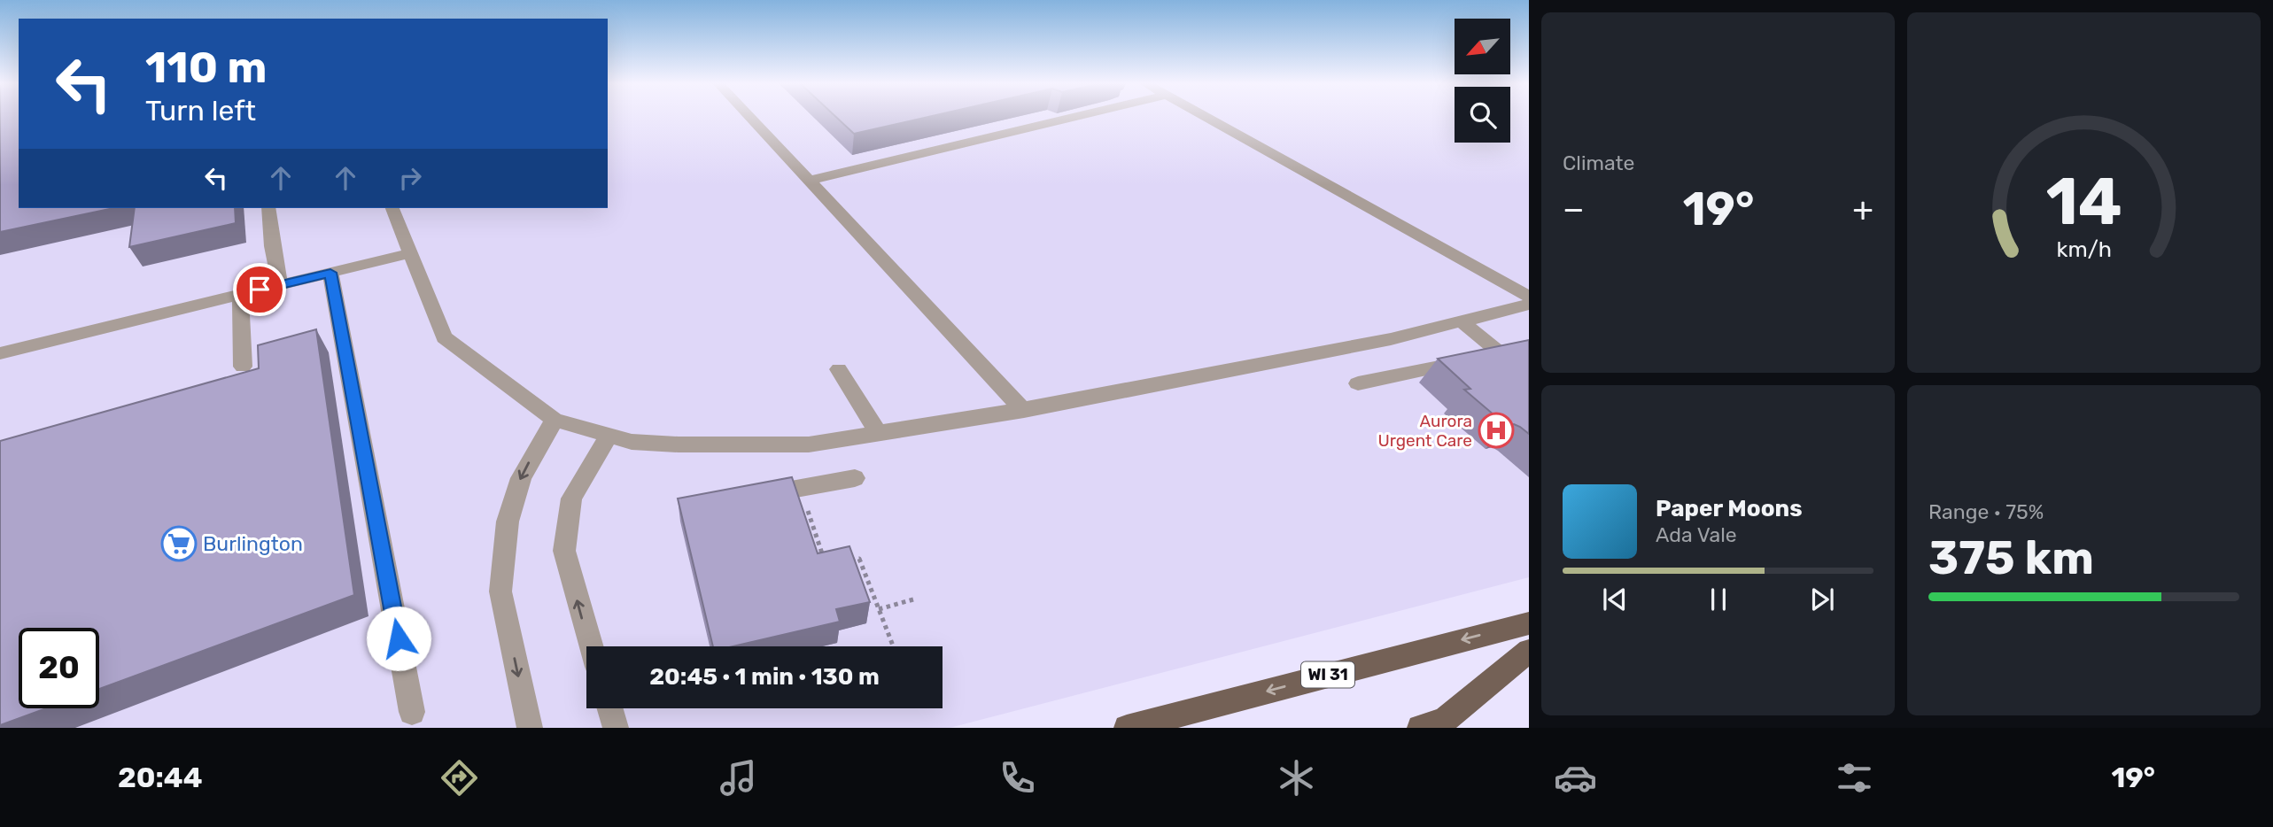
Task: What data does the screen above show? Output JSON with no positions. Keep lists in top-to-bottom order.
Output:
{
  "streets": {
    "main road": ["WI 31"]
  },
  "places": {
    "hospital": ["Aurora Urgent Care"],
    "supermarket": ["Burlington"]
  },
  "north": "bottom left",
  "page": {
    "tile": [
      "Climate",
      ["Range · 75%", "375 km"]
    ],
    "turn": ["110 m", "Turn left"],
    "heat": ["−", "19°", "+"],
    "song": ["Paper Moons", "Ada Vale"],
    "limit": "20",
    "trip": "20:45 · 1 min · 130 m",
    "tabs": ["20:44", "19°"],
    "gauge": ["14", "km/h"]
  }
}
